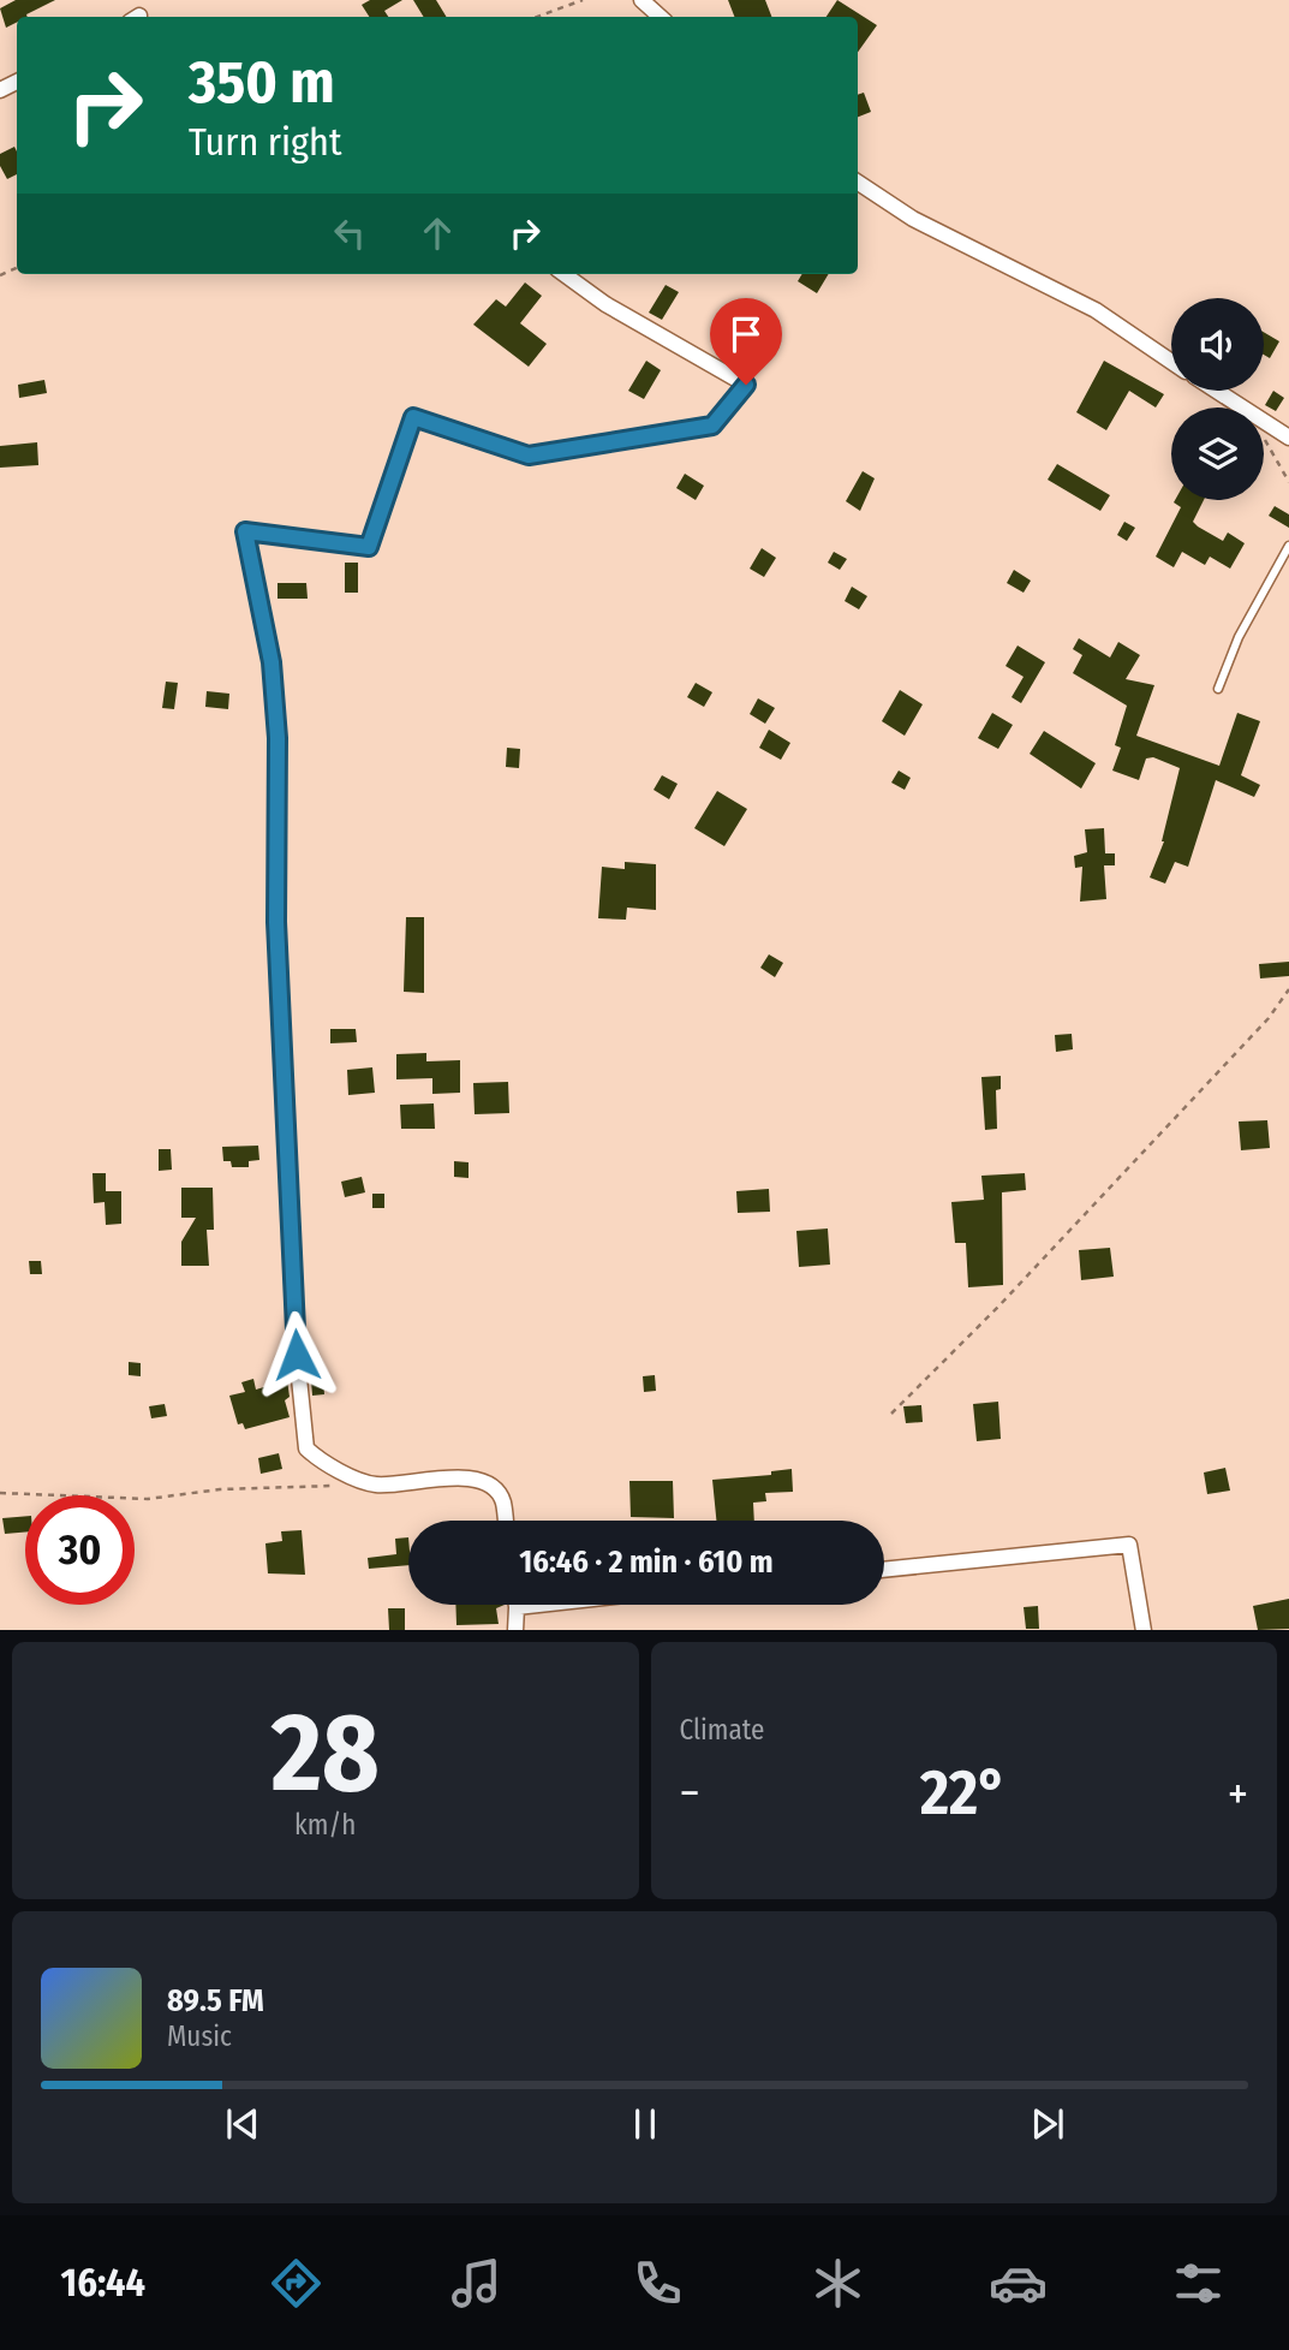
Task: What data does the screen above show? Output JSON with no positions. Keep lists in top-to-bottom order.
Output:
{
  "page": {
    "turn": ["350 m", "Turn right"],
    "limit": "30",
    "trip": "16:46 · 2 min · 610 m",
    "tile": [
      ["28", "km/h"],
      "Climate"
    ],
    "heat": ["−", "22°", "+"],
    "song": ["89.5 FM", "Music"],
    "tabs": "16:44"
  }
}
